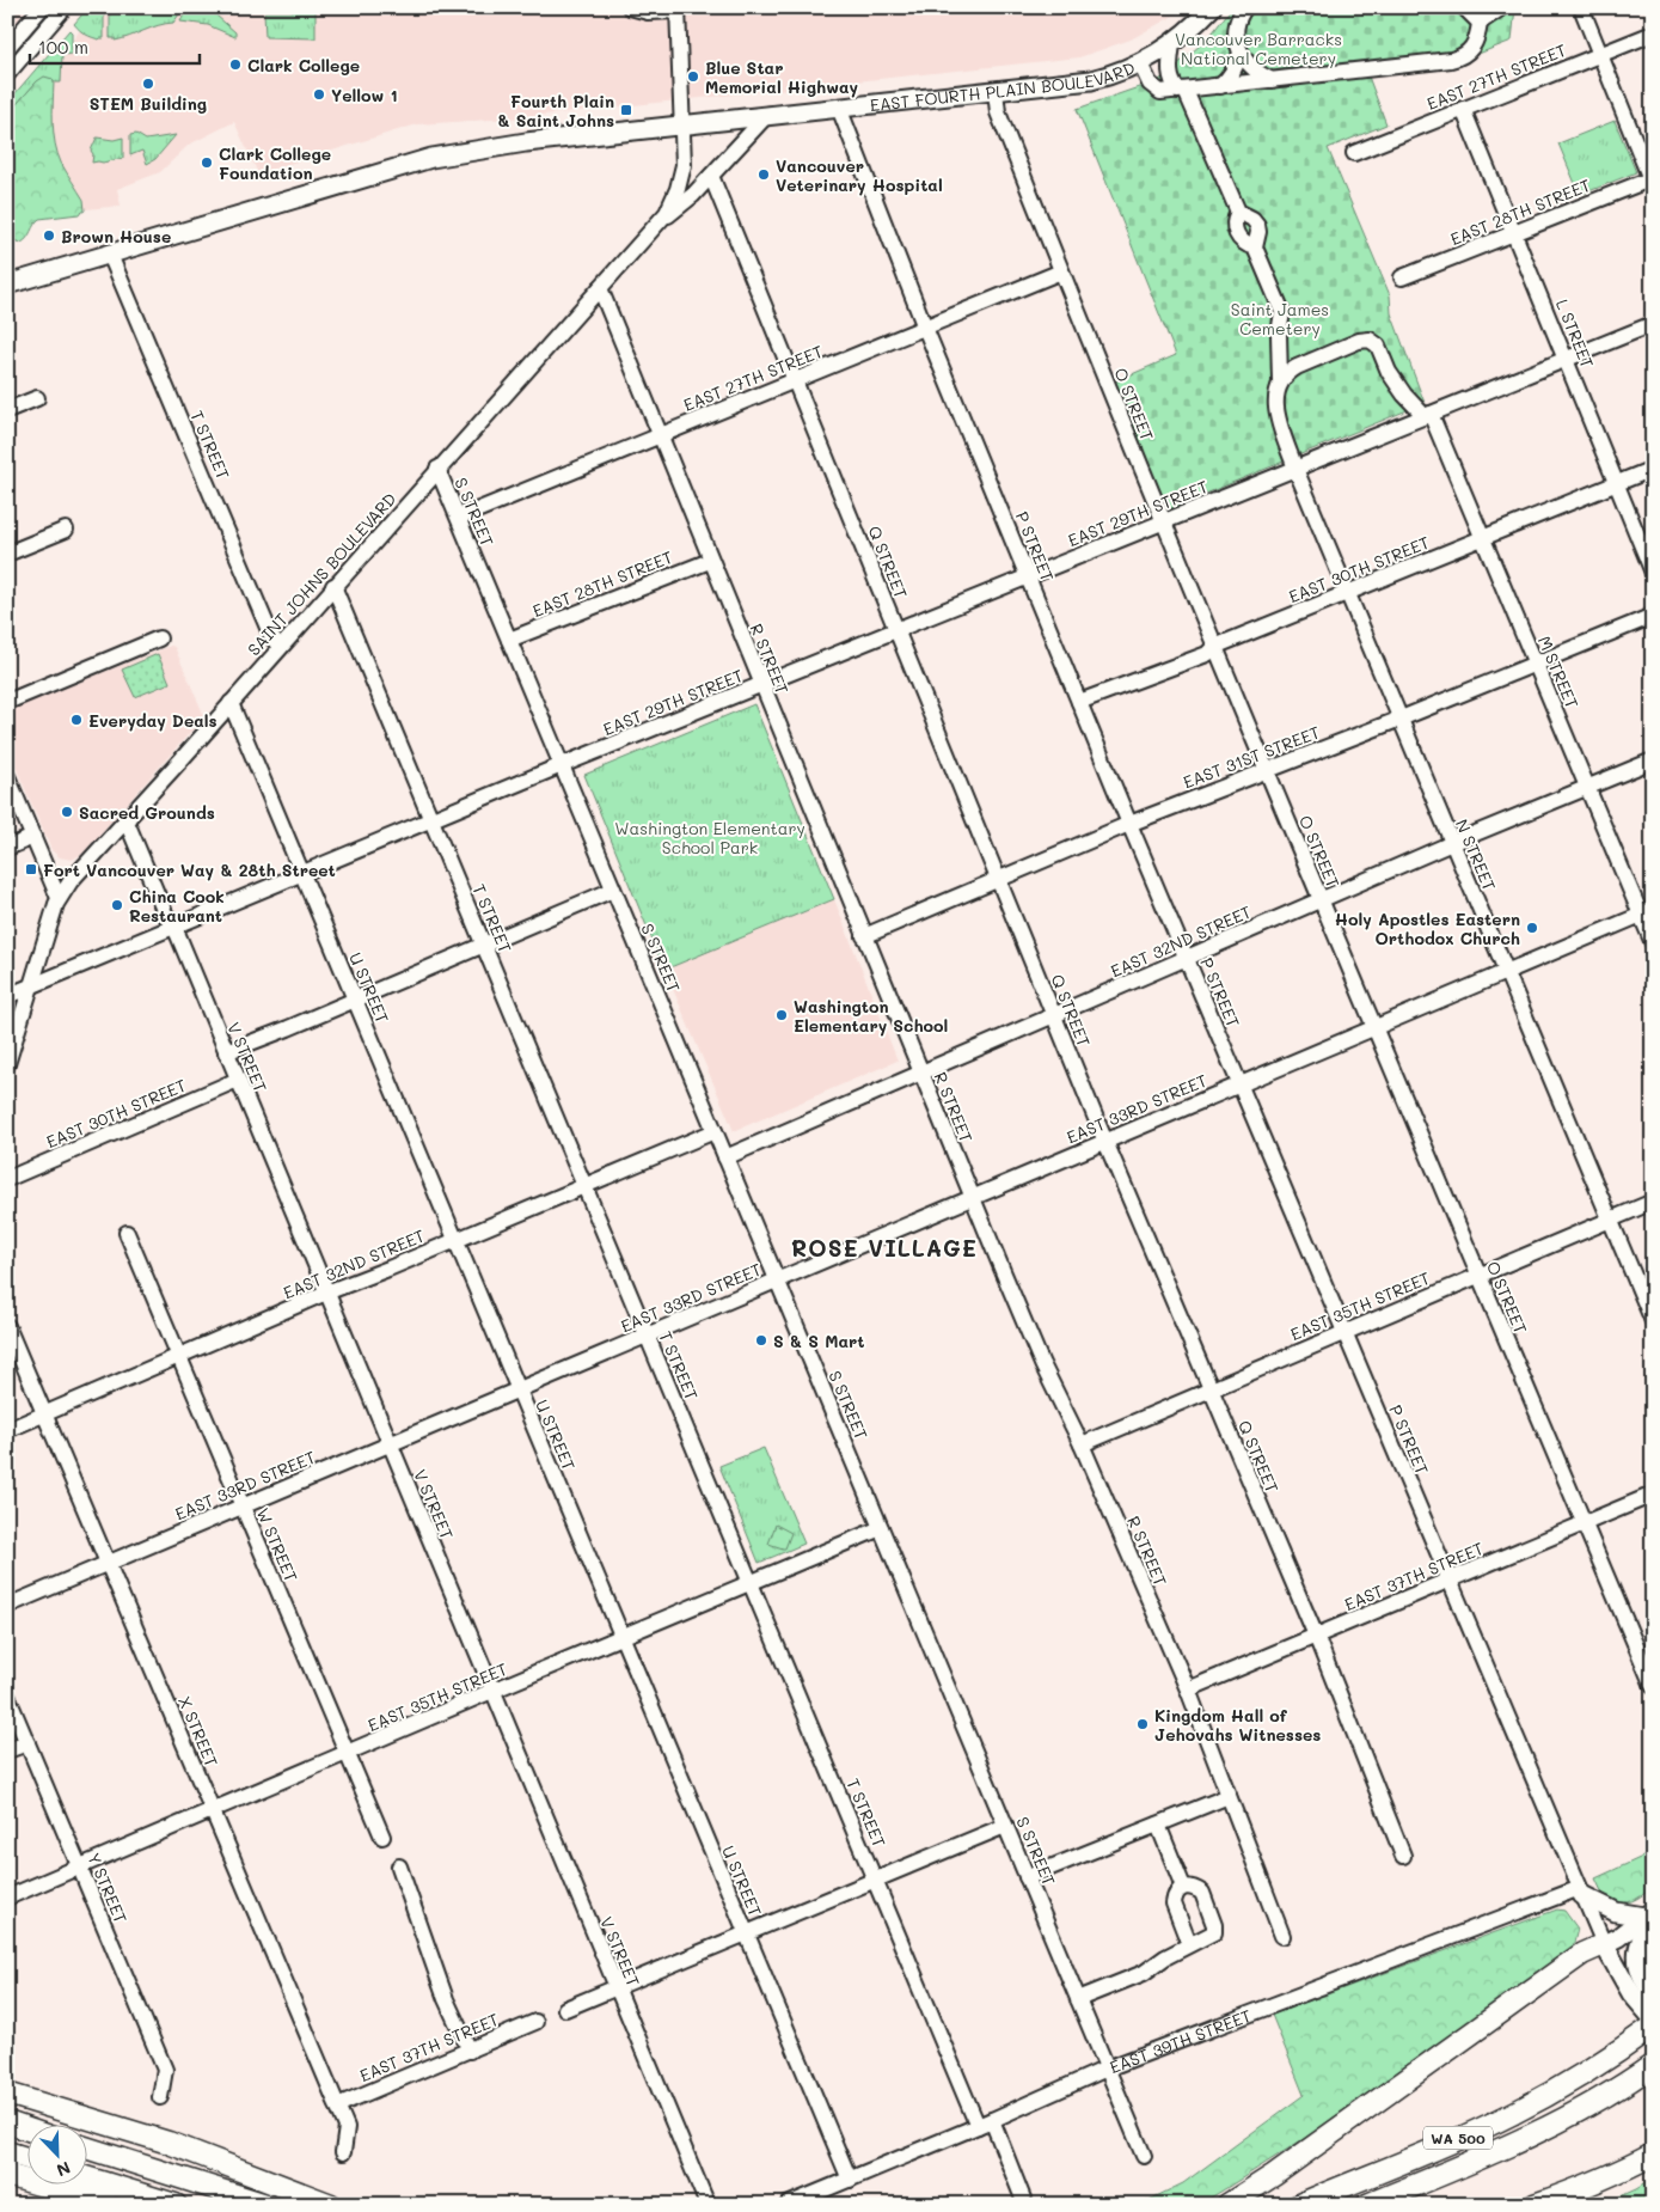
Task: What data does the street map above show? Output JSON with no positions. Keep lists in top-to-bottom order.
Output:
{
  "streets": {
    "highway": ["WA 500"],
    "main road": ["EAST FOURTH PLAIN BOULEVARD"],
    "street": [
      "EAST 27TH STREET",
      "EAST 28TH STREET",
      "L STREET",
      "O STREET",
      "T STREET",
      "S STREET",
      "EAST 29TH STREET",
      "P STREET",
      "Q STREET",
      "EAST 30TH STREET",
      "SAINT JOHNS BOULEVARD",
      "R STREET",
      "M STREET",
      "EAST 31ST STREET",
      "N STREET",
      "EAST 32ND STREET",
      "U STREET",
      "V STREET",
      "EAST 33RD STREET",
      "EAST 35TH STREET",
      "W STREET",
      "EAST 37TH STREET",
      "X STREET",
      "Y STREET",
      "EAST 39TH STREET"
    ]
  },
  "crossings": [
    ["EAST 27TH STREET", "L STREET"],
    ["EAST 27TH STREET", "O STREET"],
    ["EAST 27TH STREET", "S STREET"],
    ["EAST 27TH STREET", "P STREET"],
    ["EAST 27TH STREET", "Q STREET"],
    ["EAST 27TH STREET", "R STREET"],
    ["EAST FOURTH PLAIN BOULEVARD", "O STREET"],
    ["EAST FOURTH PLAIN BOULEVARD", "T STREET"],
    ["EAST FOURTH PLAIN BOULEVARD", "P STREET"],
    ["EAST FOURTH PLAIN BOULEVARD", "SAINT JOHNS BOULEVARD"],
    ["EAST 28TH STREET", "L STREET"],
    ["EAST 28TH STREET", "S STREET"],
    ["EAST 28TH STREET", "R STREET"],
    ["L STREET", "EAST 29TH STREET"],
    ["L STREET", "EAST 30TH STREET"],
    ["O STREET", "EAST 29TH STREET"],
    ["O STREET", "EAST 30TH STREET"],
    ["O STREET", "EAST 31ST STREET"],
    ["O STREET", "EAST 32ND STREET"],
    ["O STREET", "EAST 33RD STREET"],
    ["O STREET", "EAST 35TH STREET"],
    ["O STREET", "EAST 37TH STREET"],
    ["T STREET", "EAST 29TH STREET"],
    ["T STREET", "SAINT JOHNS BOULEVARD"],
    ["T STREET", "EAST 32ND STREET"],
    ["T STREET", "EAST 33RD STREET"],
    ["T STREET", "EAST 35TH STREET"],
    ["T STREET", "EAST 39TH STREET"],
    ["S STREET", "EAST 29TH STREET"],
    ["S STREET", "SAINT JOHNS BOULEVARD"],
    ["S STREET", "EAST 32ND STREET"],
    ["S STREET", "EAST 33RD STREET"],
    ["S STREET", "EAST 35TH STREET"],
    ["S STREET", "EAST 39TH STREET"],
    ["EAST 29TH STREET", "P STREET"],
    ["EAST 29TH STREET", "Q STREET"],
    ["EAST 29TH STREET", "SAINT JOHNS BOULEVARD"],
    ["EAST 29TH STREET", "R STREET"],
    ["EAST 29TH STREET", "M STREET"],
    ["EAST 29TH STREET", "N STREET"],
    ["EAST 29TH STREET", "U STREET"],
    ["EAST 29TH STREET", "V STREET"],
    ["P STREET", "EAST 30TH STREET"],
    ["P STREET", "EAST 31ST STREET"],
    ["P STREET", "EAST 32ND STREET"],
    ["P STREET", "EAST 33RD STREET"],
    ["P STREET", "EAST 35TH STREET"],
    ["P STREET", "EAST 37TH STREET"],
    ["P STREET", "EAST 39TH STREET"],
    ["Q STREET", "EAST 31ST STREET"],
    ["Q STREET", "EAST 32ND STREET"],
    ["Q STREET", "EAST 33RD STREET"],
    ["Q STREET", "EAST 35TH STREET"],
    ["Q STREET", "EAST 37TH STREET"],
    ["EAST 30TH STREET", "M STREET"],
    ["EAST 30TH STREET", "N STREET"],
    ["EAST 30TH STREET", "V STREET"],
    ["SAINT JOHNS BOULEVARD", "R STREET"],
    ["SAINT JOHNS BOULEVARD", "U STREET"],
    ["SAINT JOHNS BOULEVARD", "V STREET"],
    ["R STREET", "EAST 31ST STREET"],
    ["R STREET", "EAST 32ND STREET"],
    ["R STREET", "EAST 33RD STREET"],
    ["R STREET", "EAST 35TH STREET"],
    ["R STREET", "EAST 37TH STREET"],
    ["M STREET", "EAST 31ST STREET"],
    ["M STREET", "EAST 32ND STREET"],
    ["M STREET", "EAST 33RD STREET"],
    ["EAST 31ST STREET", "N STREET"],
    ["N STREET", "EAST 32ND STREET"],
    ["N STREET", "EAST 33RD STREET"],
    ["N STREET", "EAST 35TH STREET"],
    ["EAST 32ND STREET", "U STREET"],
    ["EAST 32ND STREET", "V STREET"],
    ["EAST 32ND STREET", "W STREET"],
    ["EAST 32ND STREET", "X STREET"],
    ["U STREET", "EAST 33RD STREET"],
    ["U STREET", "EAST 35TH STREET"],
    ["U STREET", "EAST 39TH STREET"],
    ["V STREET", "EAST 33RD STREET"],
    ["V STREET", "EAST 35TH STREET"],
    ["EAST 33RD STREET", "W STREET"],
    ["EAST 33RD STREET", "X STREET"],
    ["EAST 35TH STREET", "W STREET"],
    ["EAST 35TH STREET", "X STREET"],
    ["EAST 35TH STREET", "Y STREET"],
    ["EAST 37TH STREET", "X STREET"]
  ],
  "districts": ["ROSE VILLAGE"],
  "parks": ["Vancouver Barracks National Cemetery", "Saint James Cemetery", "Washington Elementary School Park"],
  "places": {
    "other": [
      "Clark College",
      "Blue Star Memorial Highway",
      "STEM Building",
      "Yellow 1",
      "Clark College Foundation",
      "Vancouver Veterinary Hospital",
      "Brown House",
      "Everyday Deals",
      "Sacred Grounds",
      "China Cook Restaurant",
      "Holy Apostles Eastern Orthodox Church",
      "Washington Elementary School",
      "S & S Mart",
      "Kingdom Hall of Jehovahs Witnesses"
    ],
    "transit": ["Fourth Plain & Saint Johns", "Fort Vancouver Way & 28th Street"]
  },
  "scale_bar": "100 m",
  "north": "bottom right"
}
